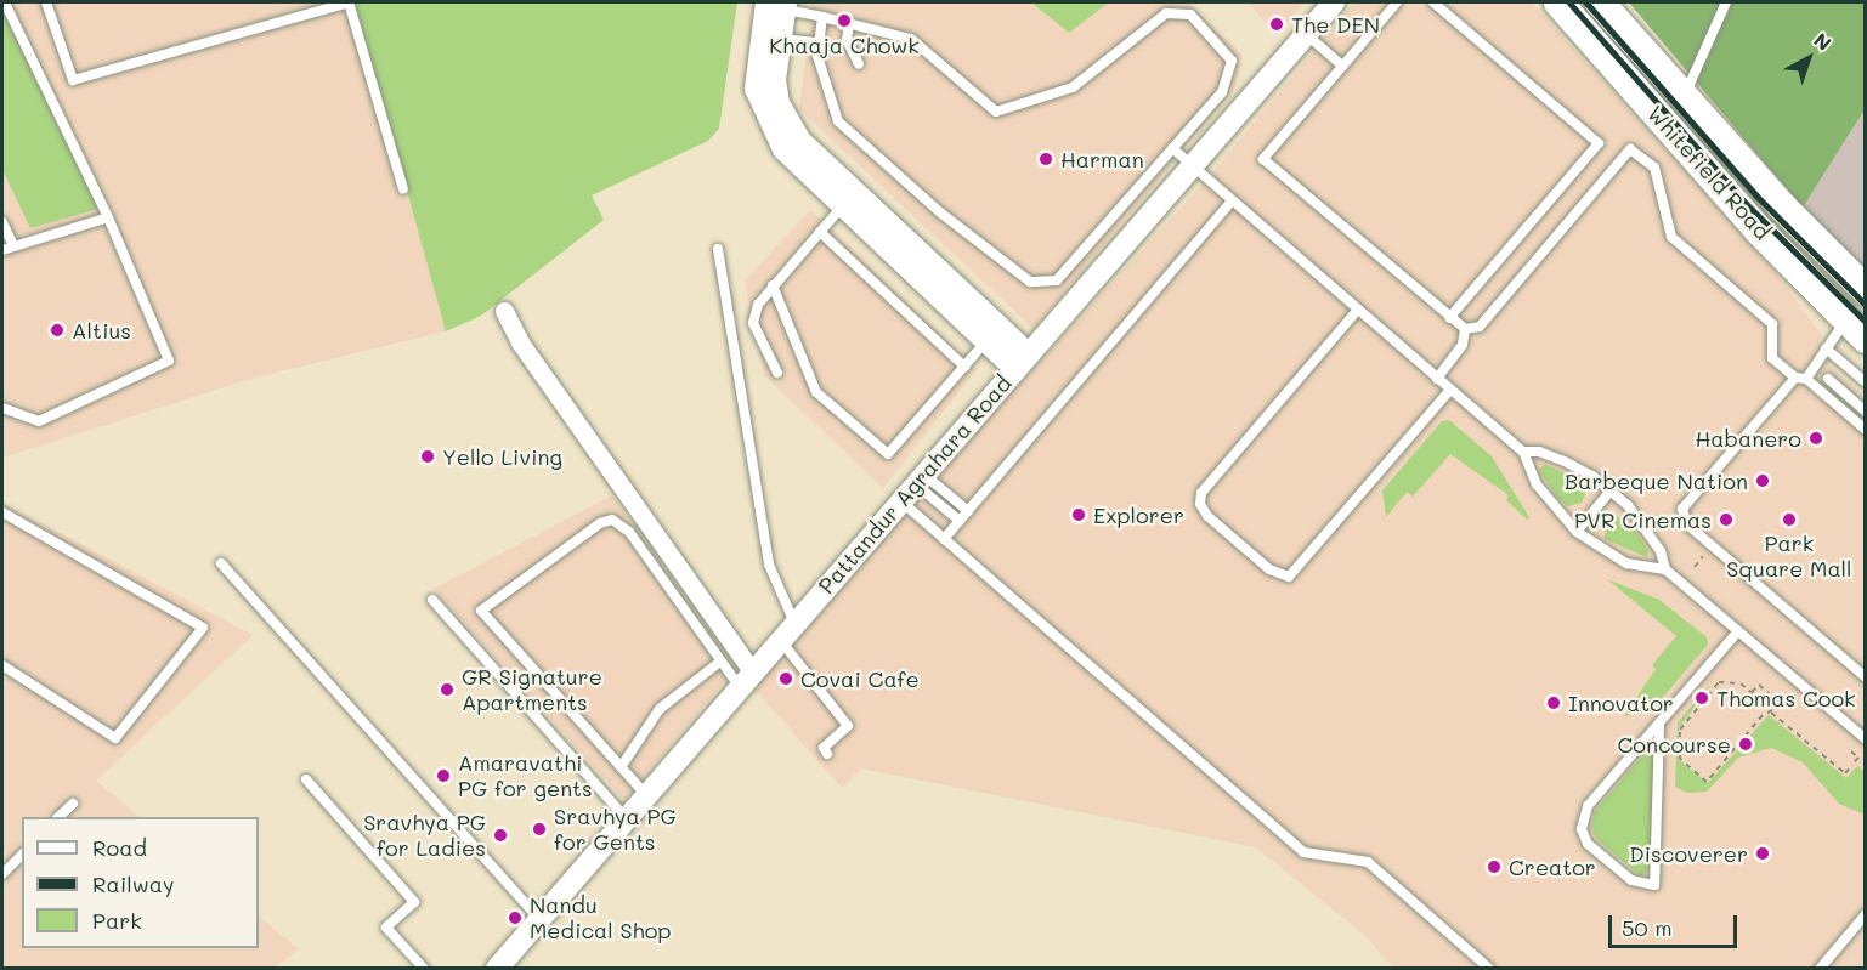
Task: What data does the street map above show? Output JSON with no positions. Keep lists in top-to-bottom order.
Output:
{
  "streets": {
    "main road": ["Whitefield Road"],
    "street": ["Pattandur Agrahara Road"]
  },
  "places": [
    "Khaaja Chowk",
    "The DEN",
    "Harman",
    "Altius",
    "Habanero",
    "Yello Living",
    "Barbeque Nation",
    "Explorer",
    "PVR Cinemas",
    "Park Square Mall",
    "Covai Cafe",
    "GR Signature Apartments",
    "Thomas Cook",
    "Innovator",
    "Concourse",
    "Amaravathi PG for gents",
    "Sravhya PG for Gents",
    "Sravhya PG for Ladies",
    "Discoverer",
    "Creator",
    "Nandu Medical Shop"
  ],
  "legend": ["Road", "Railway", "Park"],
  "scale_bar": "50 m",
  "north": "top right"
}
